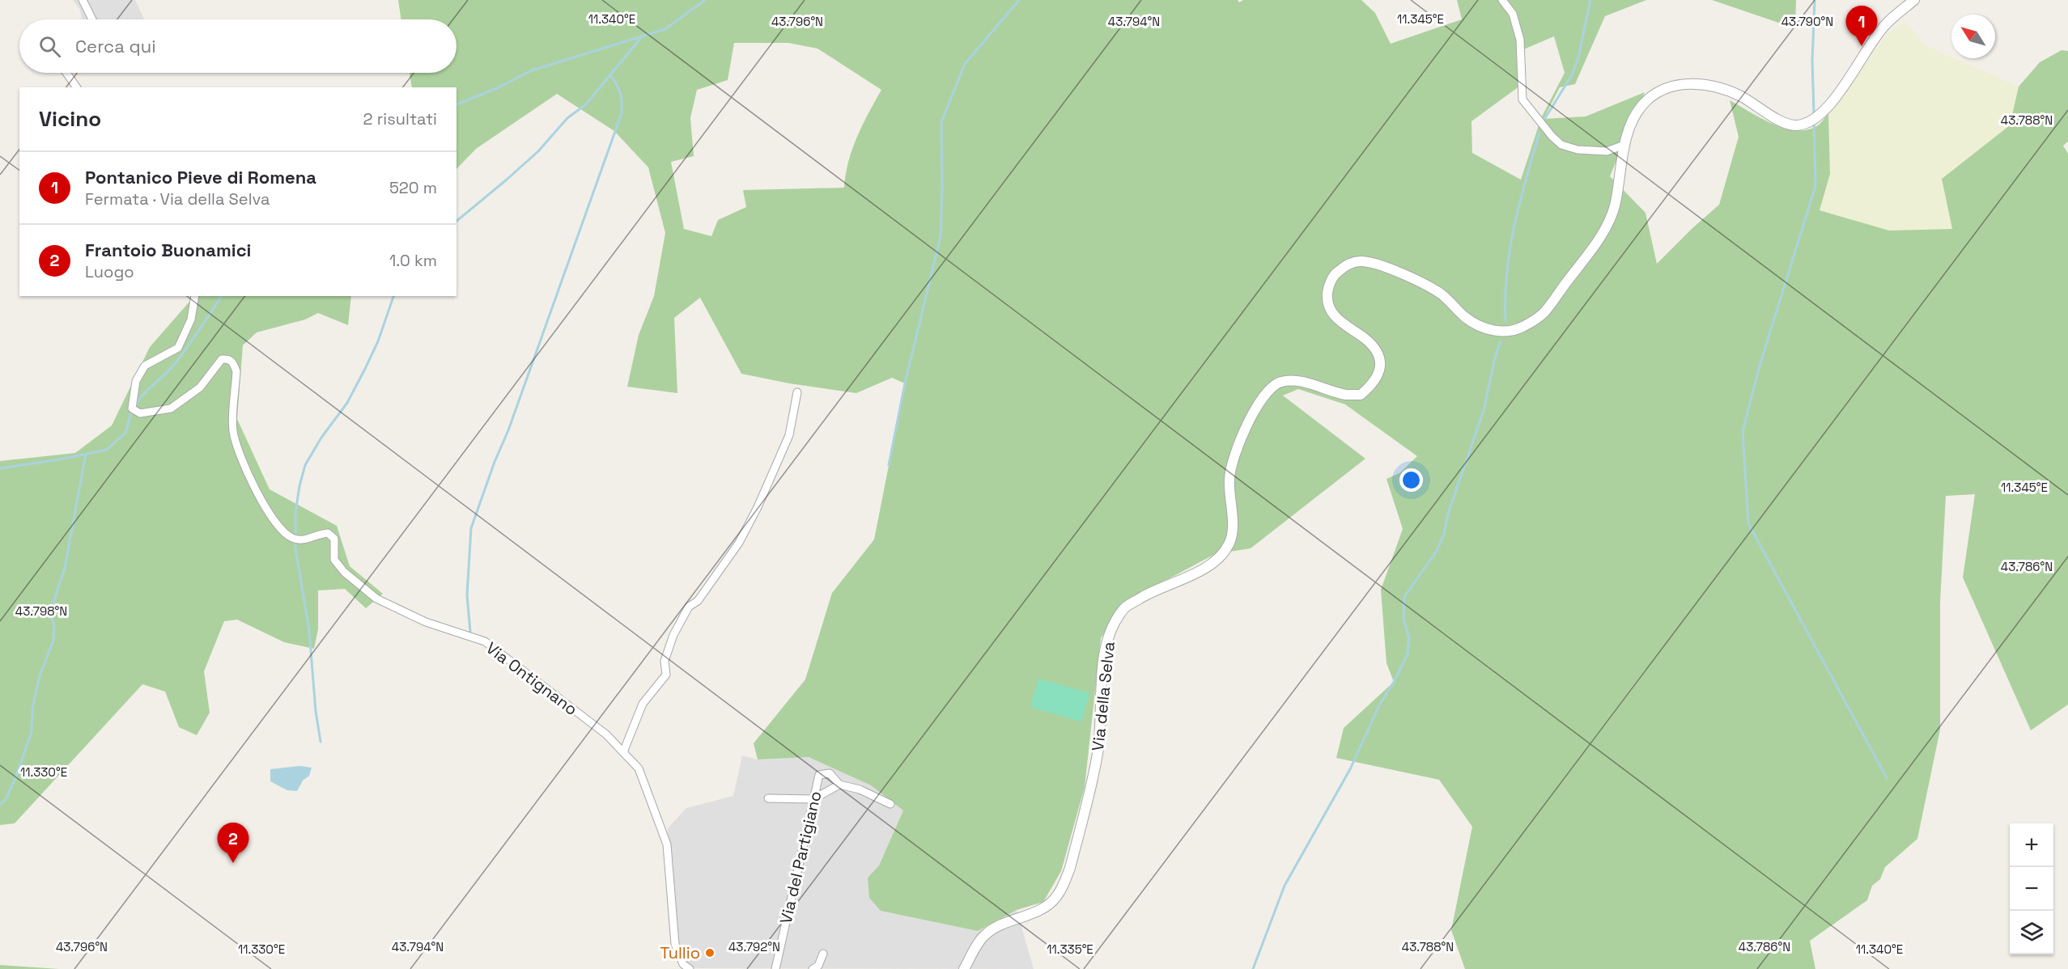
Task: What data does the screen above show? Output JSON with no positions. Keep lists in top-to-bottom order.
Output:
{
  "streets": {
    "street": ["Via Ontignano", "Via della Selva", "Via del Partigiano"]
  },
  "places": ["Tullio"],
  "north": "top left",
  "page": {
    "pins": ["1", "2"],
    "search": "Cerca qui",
    "heading": ["Vicino", "2 risultati"],
    "list": [
      {
        "mark": "1",
        "name": "Pontanico Pieve di Romena",
        "note": "Fermata · Via della Selva",
        "value": "520 m"
      },
      {
        "mark": "2",
        "name": "Frantoio Buonamici",
        "note": "Luogo",
        "value": "1.0 km"
      }
    ],
    "map_buttons": ["+", "−"]
  },
  "coordinates": [
    "11.340°E",
    "11.345°E",
    "43.796°N",
    "43.794°N",
    "43.790°N",
    "43.788°N",
    "43.786°N",
    "43.798°N",
    "11.330°E",
    "43.792°N",
    "11.335°E"
  ]
}
